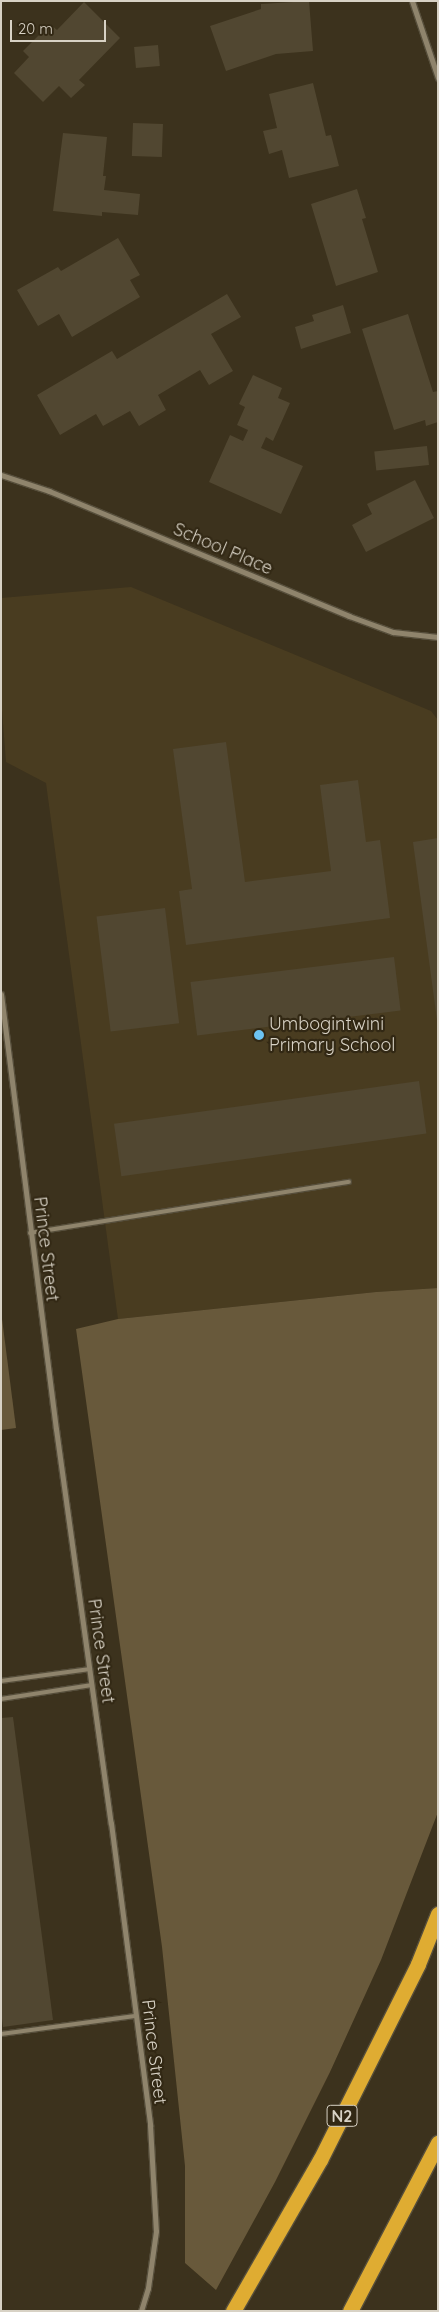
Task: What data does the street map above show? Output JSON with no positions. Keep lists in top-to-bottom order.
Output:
{
  "streets": {
    "highway": ["N2"],
    "street": ["School Place", "Prince Street"]
  },
  "places": ["Umbogintwini Primary School"],
  "scale_bar": "20 m"
}
